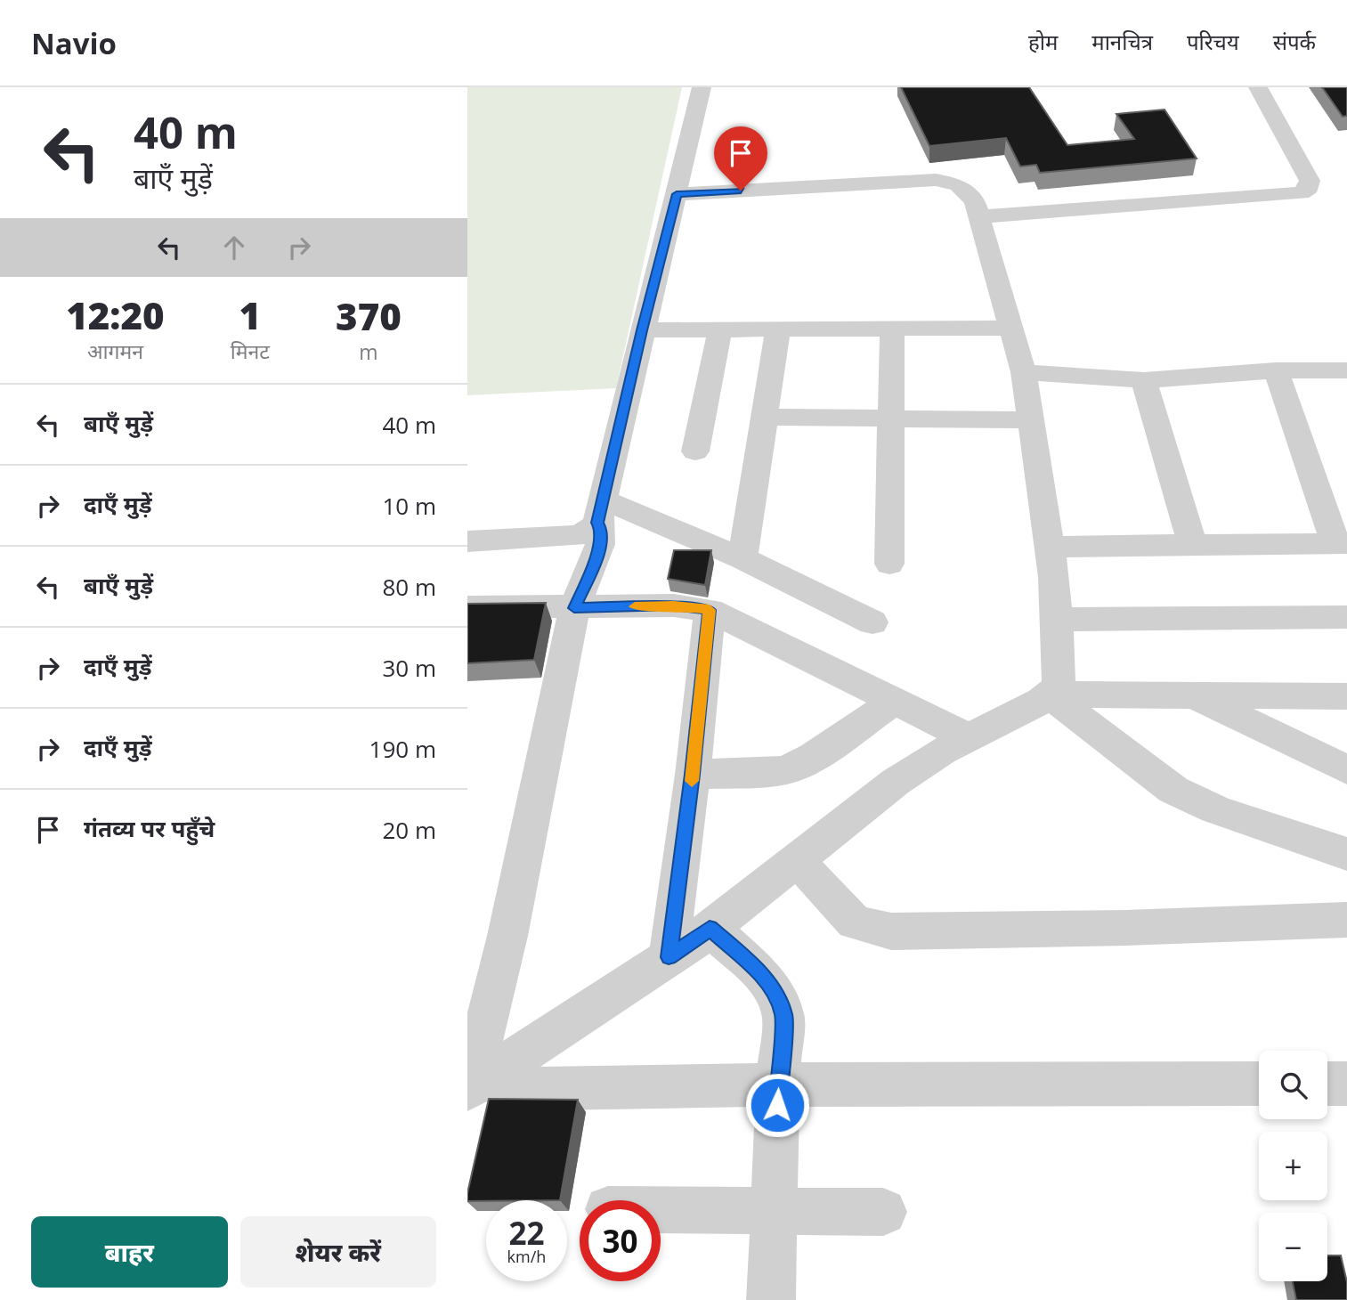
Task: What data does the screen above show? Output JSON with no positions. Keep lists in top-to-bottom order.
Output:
{
  "page": {
    "header": "Navio",
    "nav": [
      "होम",
      "मानचित्र",
      "परिचय",
      "संपर्क"
    ],
    "turn": ["40 m", "बाएँ मुड़ें"],
    "eta": [
      "12:20",
      "आगमन",
      "1",
      "मिनट",
      "370",
      "m"
    ],
    "list": [
      {
        "name": "बाएँ मुड़ें",
        "value": "40 m"
      },
      {
        "name": "दाएँ मुड़ें",
        "value": "10 m"
      },
      {
        "name": "बाएँ मुड़ें",
        "value": "80 m"
      },
      {
        "name": "दाएँ मुड़ें",
        "value": "30 m"
      },
      {
        "name": "दाएँ मुड़ें",
        "value": "190 m"
      },
      {
        "name": "गंतव्य पर पहुँचे",
        "value": "20 m"
      }
    ],
    "map_buttons": ["+", "−"],
    "speed": "22 km/h",
    "limit": "30",
    "buttons": ["बाहर", "शेयर करें"]
  }
}
